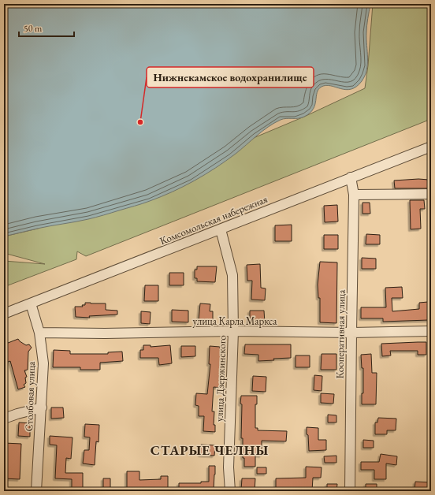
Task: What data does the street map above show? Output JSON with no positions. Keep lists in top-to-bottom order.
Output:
{
  "streets": {
    "street": [
      "Комсомольская набережная",
      "улица Карла Маркса",
      "Кооперативная улица",
      "улица Дзержинского",
      "Столбовая улица"
    ]
  },
  "crossings": [
    ["Комсомольская набережная", "Кооперативная улица"],
    ["Комсомольская набережная", "улица Дзержинского"],
    ["Комсомольская набережная", "Столбовая улица"],
    ["улица Карла Маркса", "Кооперативная улица"],
    ["улица Карла Маркса", "улица Дзержинского"],
    ["улица Карла Маркса", "Столбовая улица"]
  ],
  "districts": ["СТАРЫЕ ЧЕЛНЫ"],
  "places": ["Нижнекамское водохранилище"],
  "scale_bar": "50 m"
}
